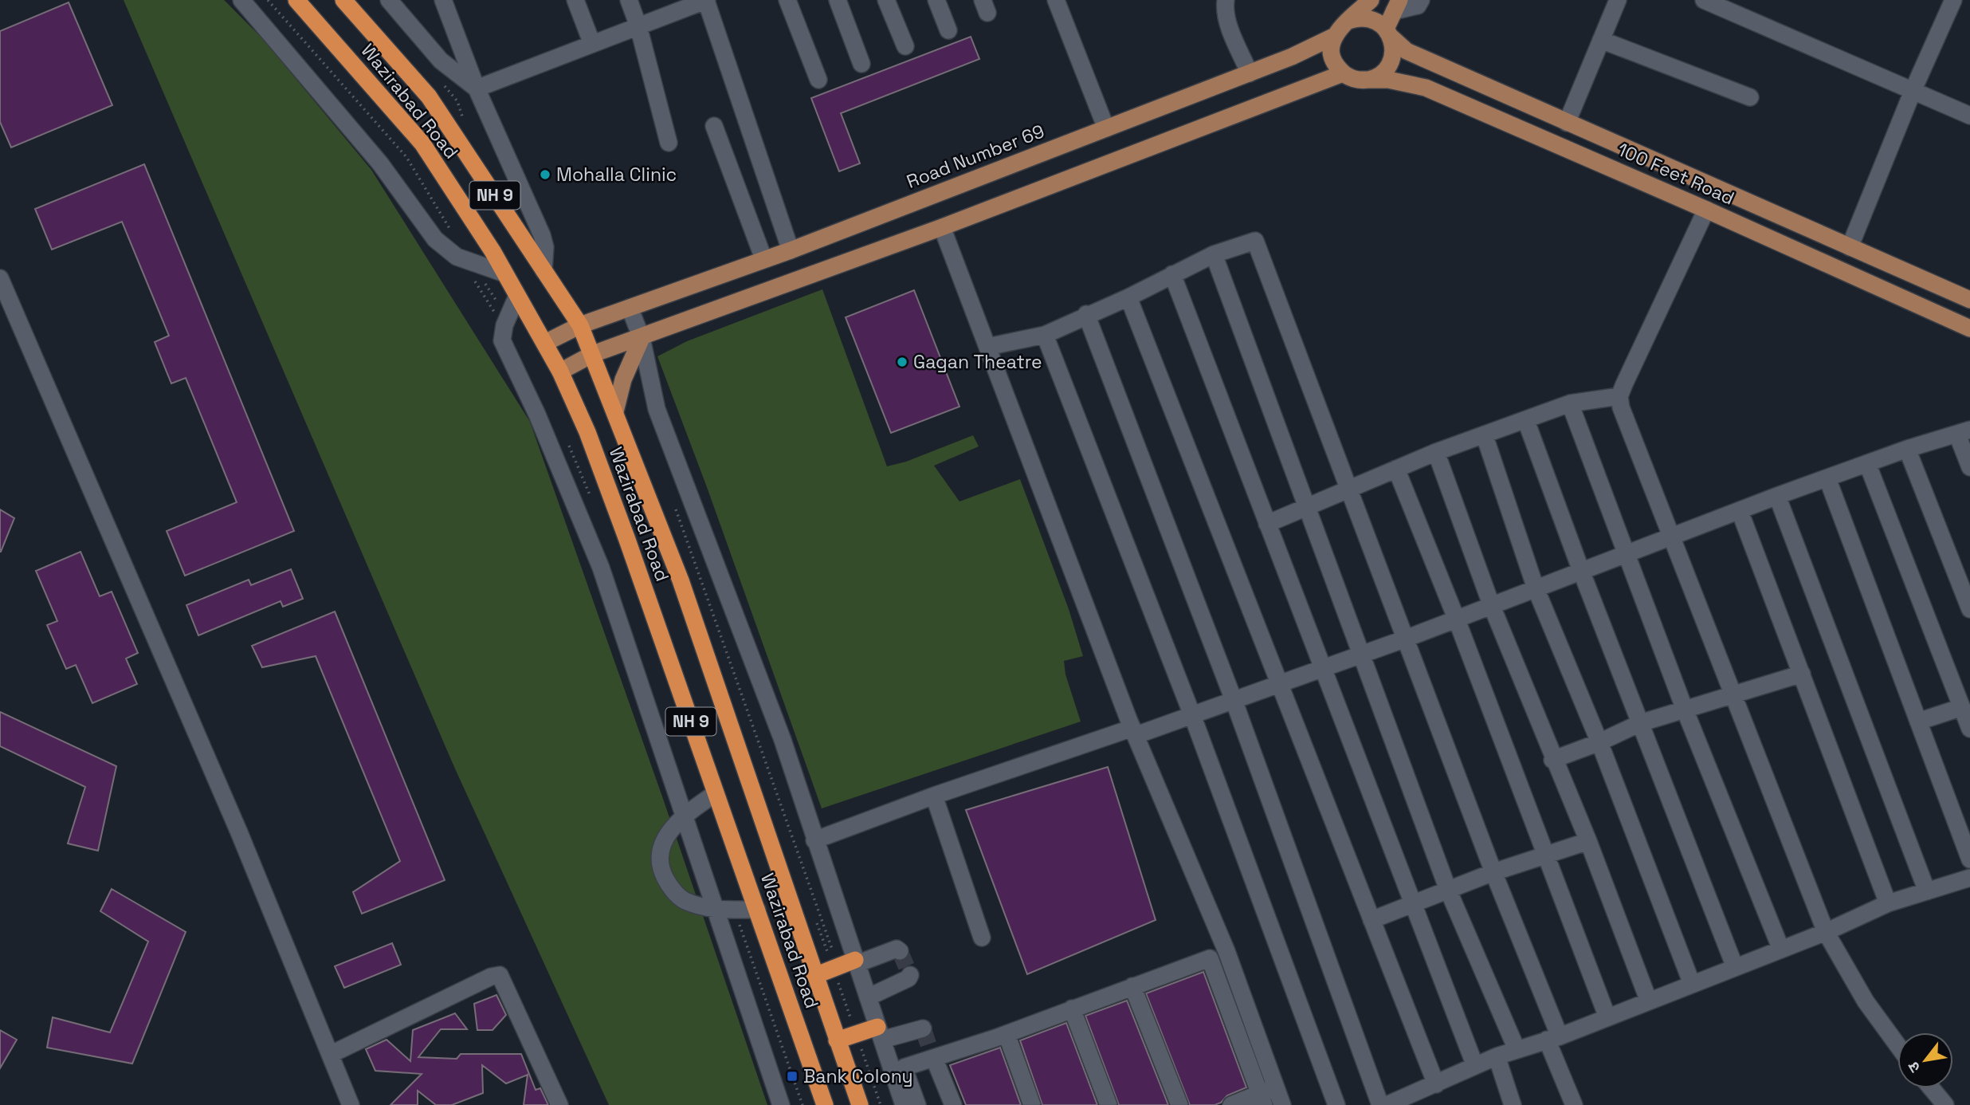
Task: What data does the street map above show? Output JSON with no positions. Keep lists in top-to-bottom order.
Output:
{
  "streets": {
    "highway": ["Wazirabad Road", "NH 9"],
    "main road": ["Road Number 69", "100 Feet Road"]
  },
  "crossings": [
    ["Wazirabad Road", "Road Number 69"],
    ["Road Number 69", "100 Feet Road"]
  ],
  "places": {
    "other": ["Mohalla Clinic", "Gagan Theatre"],
    "transit": ["Bank Colony"]
  },
  "north": "bottom left"
}
